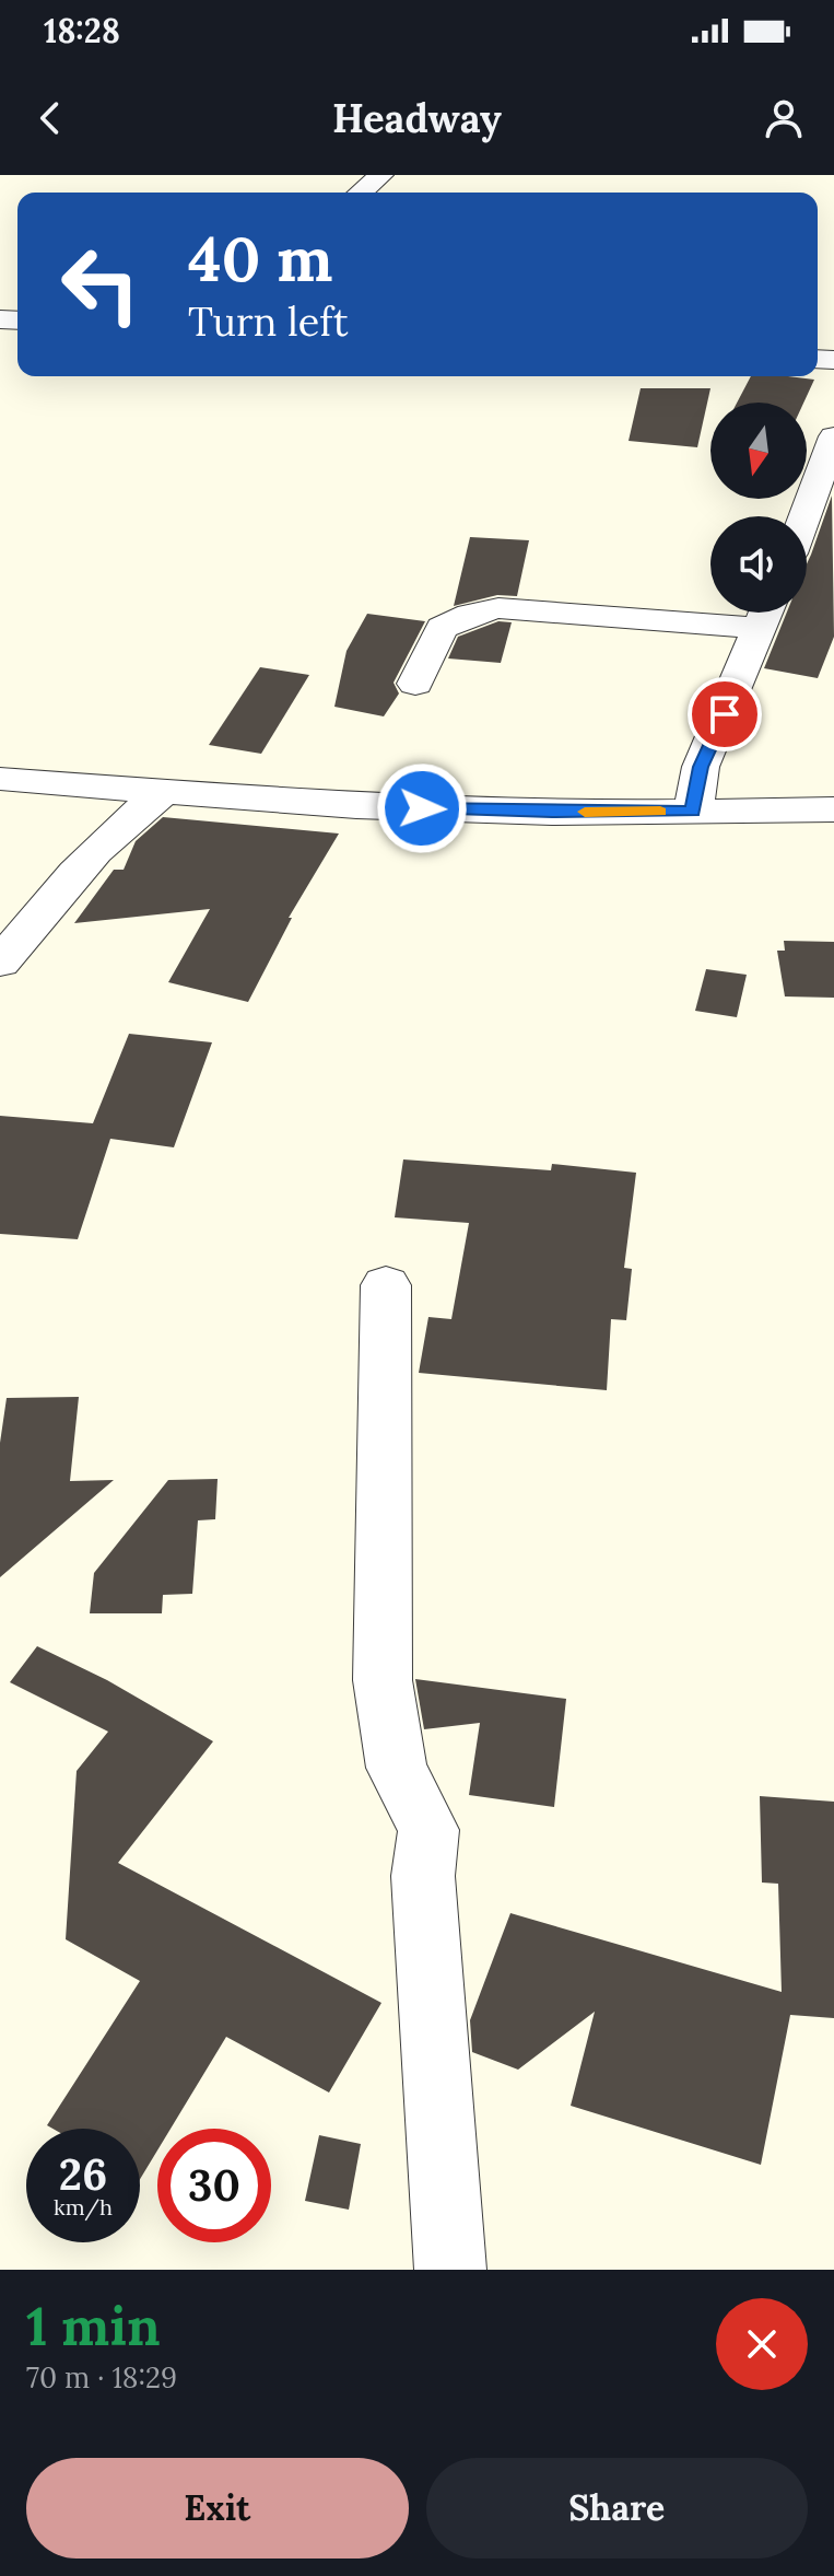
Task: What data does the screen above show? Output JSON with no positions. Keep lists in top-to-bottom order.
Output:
{
  "north": "bottom",
  "page": {
    "status": "18:28",
    "header": "Headway",
    "turn": ["40 m", "Turn left"],
    "speed": "26 km/h",
    "limit": "30",
    "heading": ["1 min", "70 m · 18:29"],
    "buttons": ["Exit", "Share"]
  }
}
